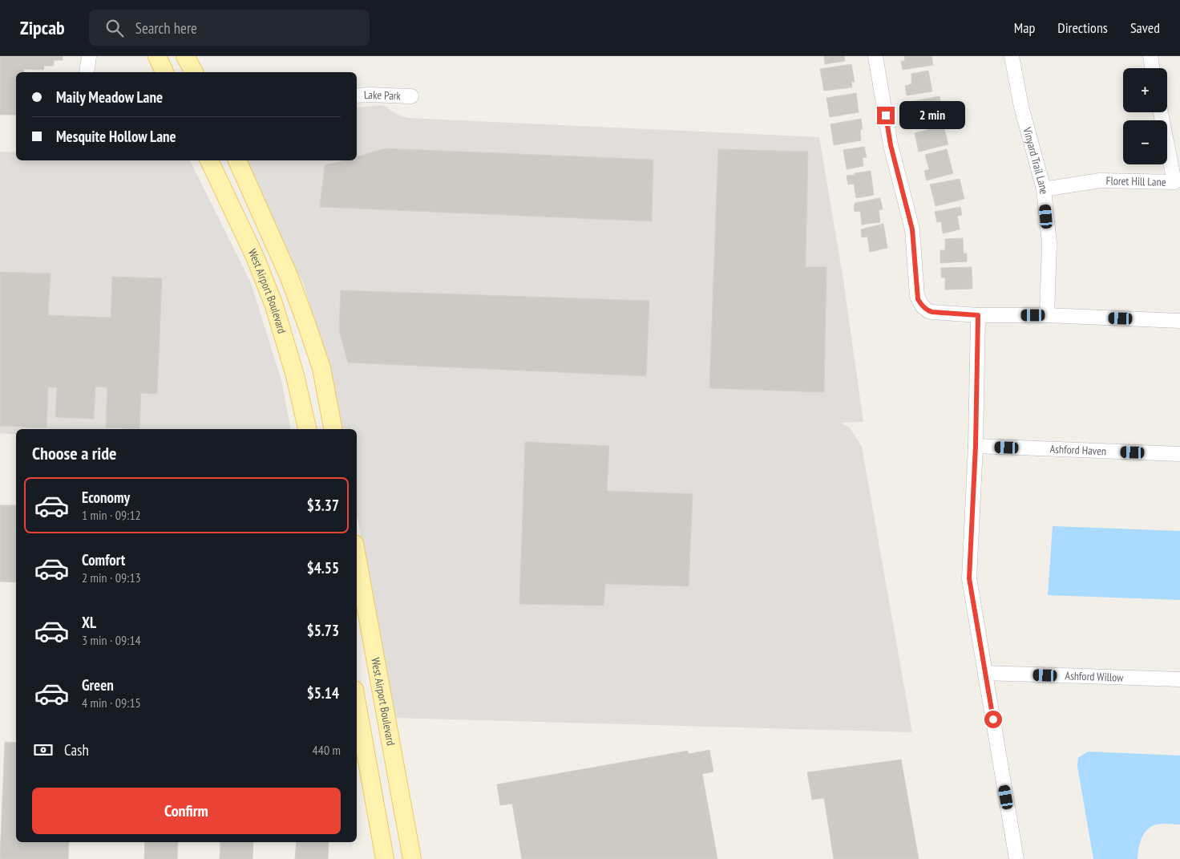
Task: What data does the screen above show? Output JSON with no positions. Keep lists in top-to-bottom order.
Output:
{
  "streets": {
    "main road": ["West Airport Boulevard"],
    "street": [
      "Lake Park",
      "Vinyard Trail Lane",
      "Floret Hill Lane",
      "Ashford Haven",
      "Ashford Willow"
    ]
  },
  "crossings": [
    ["Vinyard Trail Lane", "Floret Hill Lane"]
  ],
  "page": {
    "header": "Zipcab",
    "search": "Search here",
    "nav": ["Map", "Directions", "Saved"],
    "map_buttons": ["+", "−"],
    "banner": ["Maily Meadow Lane", "Mesquite Hollow Lane"],
    "bubble": "2 min",
    "heading": "Choose a ride",
    "list": [
      {
        "name": "Economy",
        "note": "1 min · 09:12",
        "value": "$3.37"
      },
      {
        "name": "Comfort",
        "note": "2 min · 09:13",
        "value": "$4.55"
      },
      {
        "name": "XL",
        "note": "3 min · 09:14",
        "value": "$5.73"
      },
      {
        "name": "Green",
        "note": "4 min · 09:15",
        "value": "$5.14"
      }
    ],
    "pay": ["Cash", "440 m"],
    "buttons": "Confirm"
  }
}
